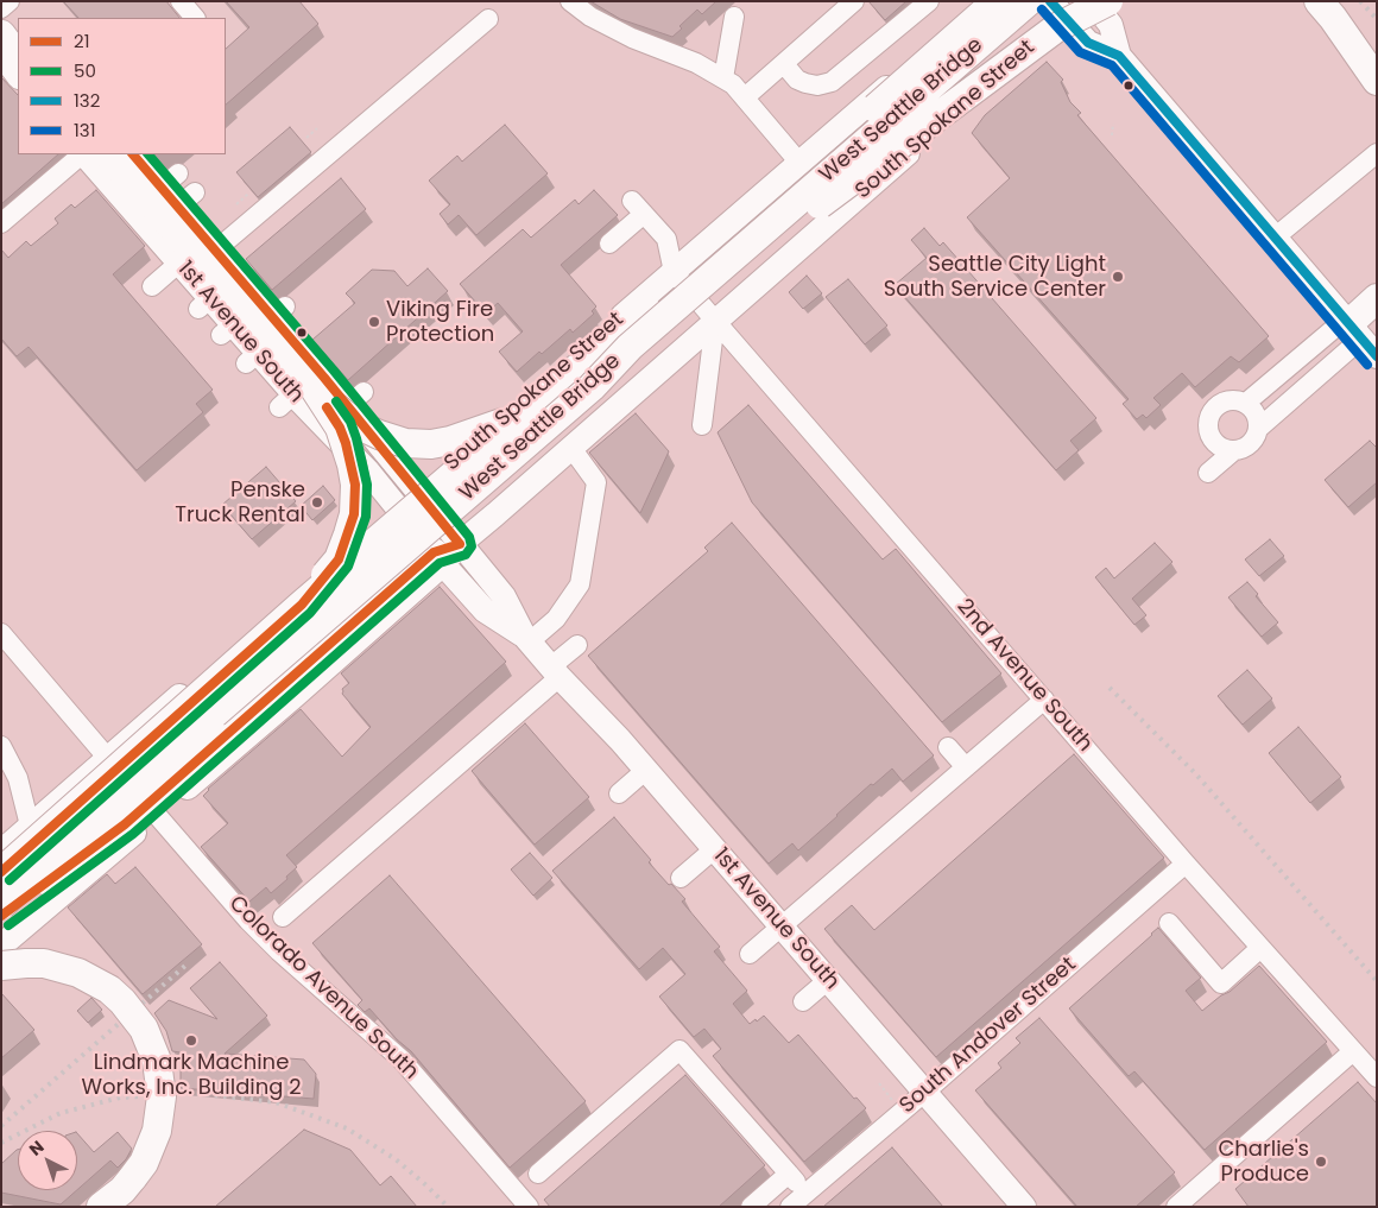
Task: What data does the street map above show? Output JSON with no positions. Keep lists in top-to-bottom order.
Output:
{
  "streets": {
    "highway": ["West Seattle Bridge"],
    "main road": ["South Spokane Street", "1st Avenue South"],
    "street": ["2nd Avenue South", "Colorado Avenue South", "South Andover Street"]
  },
  "crossings": [
    ["West Seattle Bridge", "South Spokane Street"],
    ["South Spokane Street", "1st Avenue South"],
    ["South Spokane Street", "2nd Avenue South"],
    ["South Spokane Street", "Colorado Avenue South"],
    ["1st Avenue South", "South Andover Street"],
    ["2nd Avenue South", "South Andover Street"]
  ],
  "places": [
    "Seattle City Light South Service Center",
    "Viking Fire Protection",
    "Penske Truck Rental",
    "Lindmark Machine Works, Inc. Building 2",
    "Charlie's Produce"
  ],
  "lines": [
    "transit line 132",
    "transit line 131",
    "transit line 21",
    "transit line 50"
  ],
  "legend": [
    "21",
    "50",
    "132",
    "131"
  ],
  "north": "top left"
}
